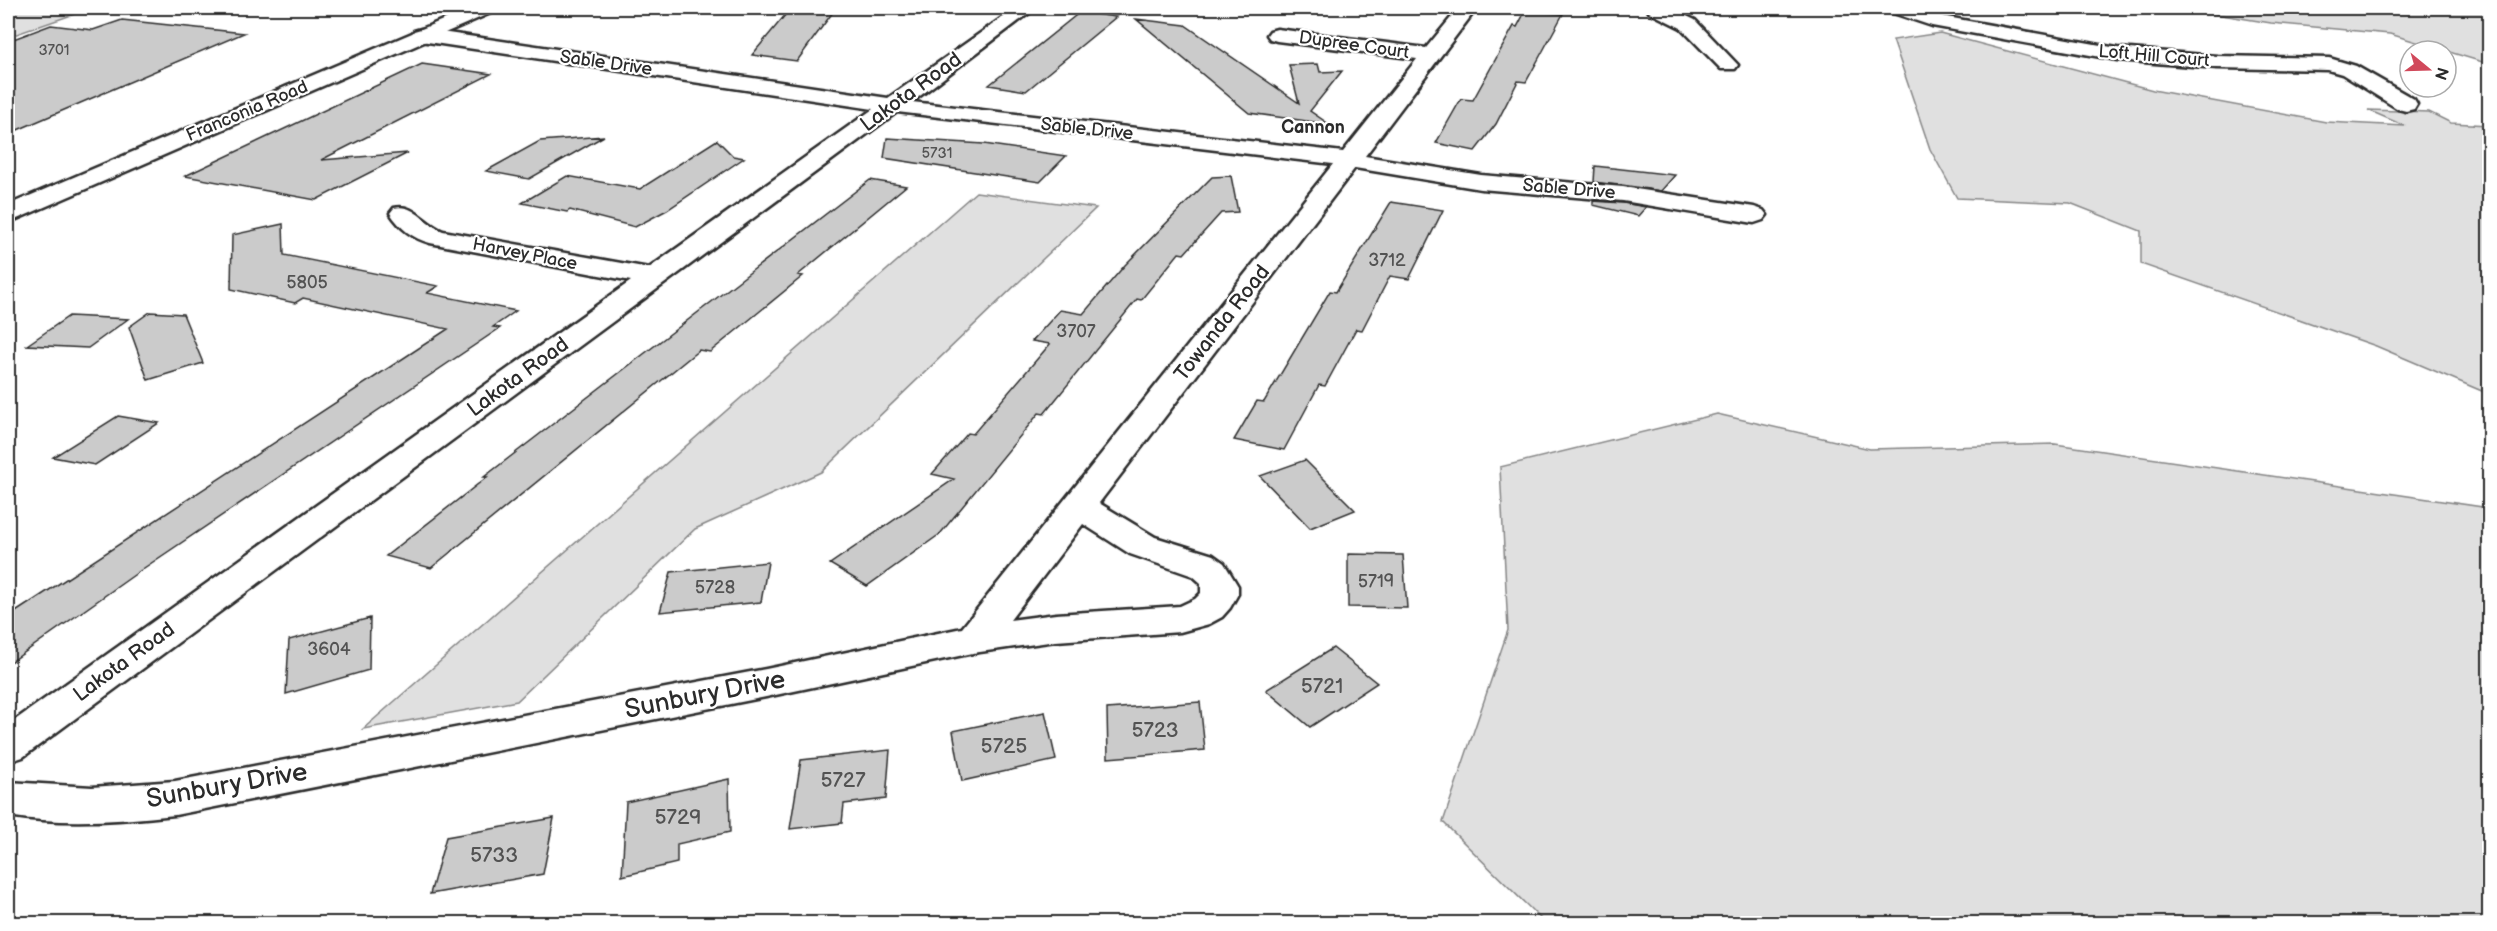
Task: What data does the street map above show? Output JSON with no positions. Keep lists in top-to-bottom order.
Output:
{
  "streets": {
    "street": [
      "Dupree Court",
      "Loft Hill Court",
      "Sable Drive",
      "Lakota Road",
      "Franconia Road",
      "Harvey Place",
      "Towanda Road",
      "Sunbury Drive"
    ]
  },
  "crossings": [
    ["Dupree Court", "Towanda Road"],
    ["Sable Drive", "Lakota Road"],
    ["Sable Drive", "Franconia Road"],
    ["Sable Drive", "Towanda Road"],
    ["Lakota Road", "Harvey Place"],
    ["Towanda Road", "Sunbury Drive"]
  ],
  "districts": ["Cannon"],
  "house_numbers": [
    "3701",
    "5731",
    "3712",
    "5805",
    "3707",
    "5719",
    "5728",
    "3604",
    "5721",
    "5723",
    "5725",
    "5727",
    "5729",
    "5733"
  ],
  "north": "right"
}
